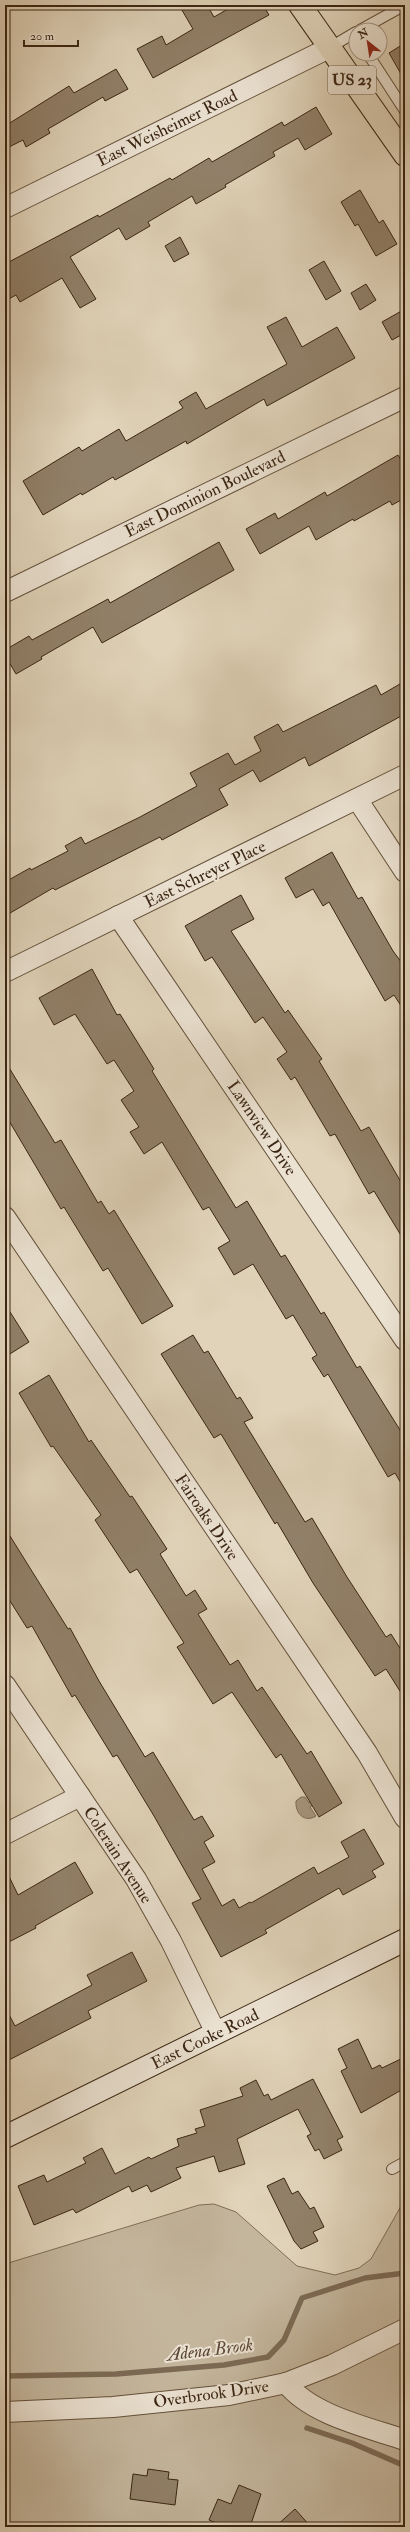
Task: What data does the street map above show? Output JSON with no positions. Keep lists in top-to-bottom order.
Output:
{
  "streets": {
    "main road": ["US 23", "East Cooke Road"],
    "street": [
      "East Weisheimer Road",
      "East Dominion Boulevard",
      "East Schreyer Place",
      "Lawnview Drive",
      "Fairoaks Drive",
      "Colerain Avenue",
      "Overbrook Drive"
    ]
  },
  "crossings": [
    ["US 23", "East Weisheimer Road"],
    ["East Schreyer Place", "Lawnview Drive"],
    ["Colerain Avenue", "East Cooke Road"]
  ],
  "water": ["Adena Brook"],
  "scale_bar": "20 m",
  "north": "top left"
}
